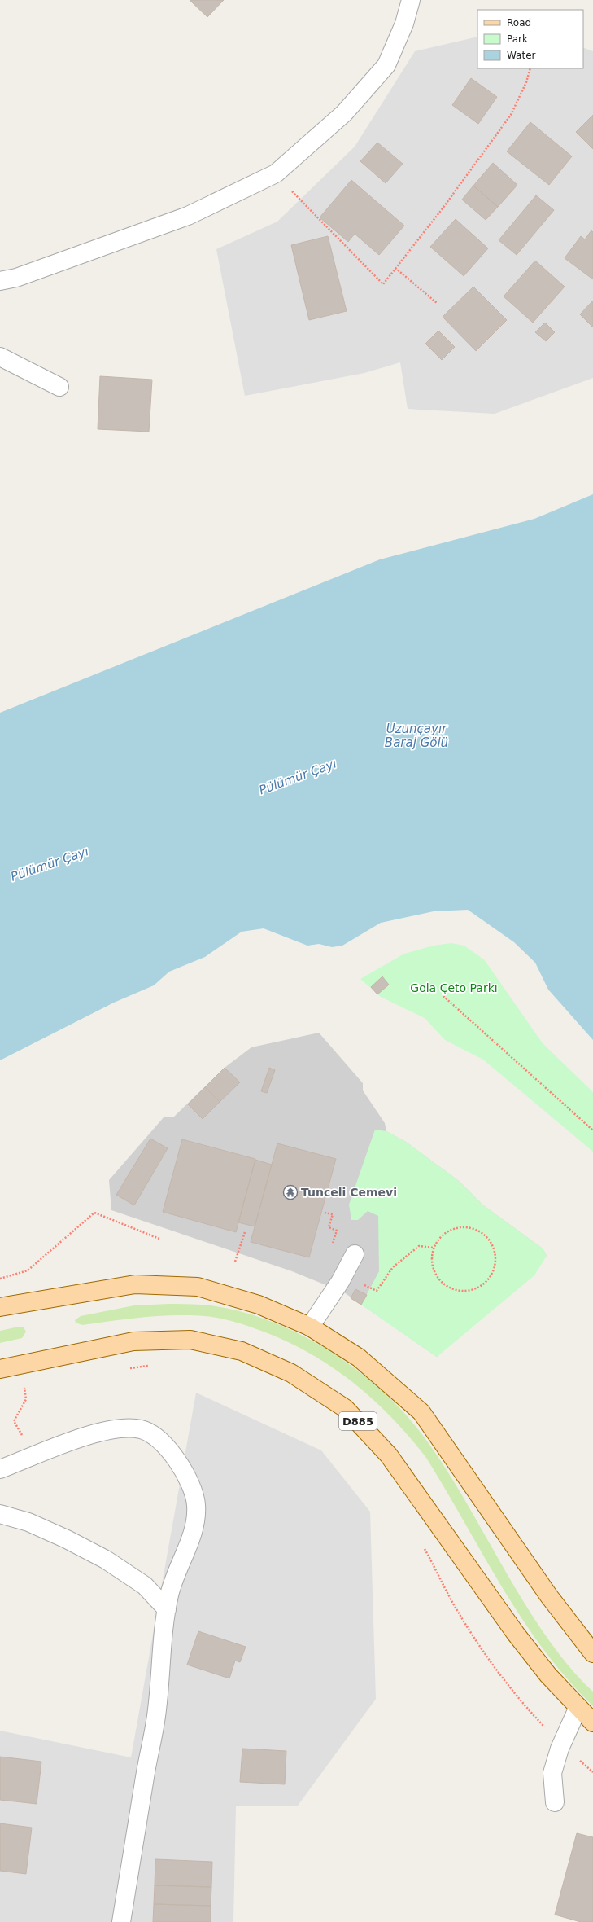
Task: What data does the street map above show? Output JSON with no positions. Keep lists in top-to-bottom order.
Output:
{
  "streets": {
    "main road": ["D885"]
  },
  "water": ["Uzunçayır Baraj Gölü", "Pülümür Çayı"],
  "parks": ["Gola Çeto Parkı"],
  "places": {
    "temple": ["Tunceli Cemevi"]
  },
  "legend": ["Road", "Park", "Water"]
}
